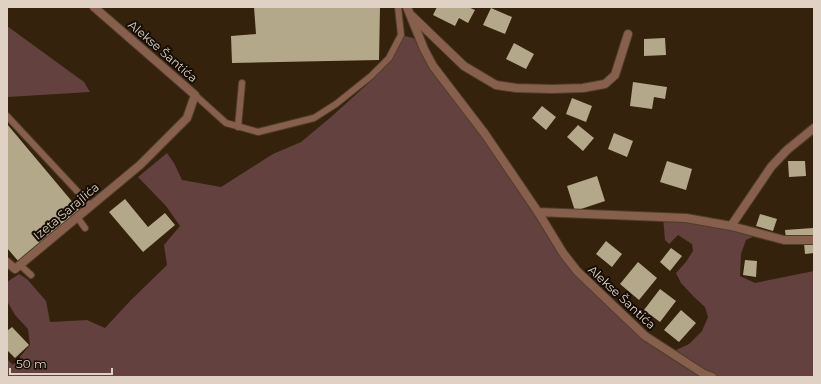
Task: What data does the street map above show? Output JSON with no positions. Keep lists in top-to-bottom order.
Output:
{
  "streets": {
    "street": ["Alekse Šantića", "Izeta Sarajlića"]
  },
  "crossings": [
    ["Alekse Šantića", "Izeta Sarajlića"]
  ],
  "scale_bar": "50 m"
}
